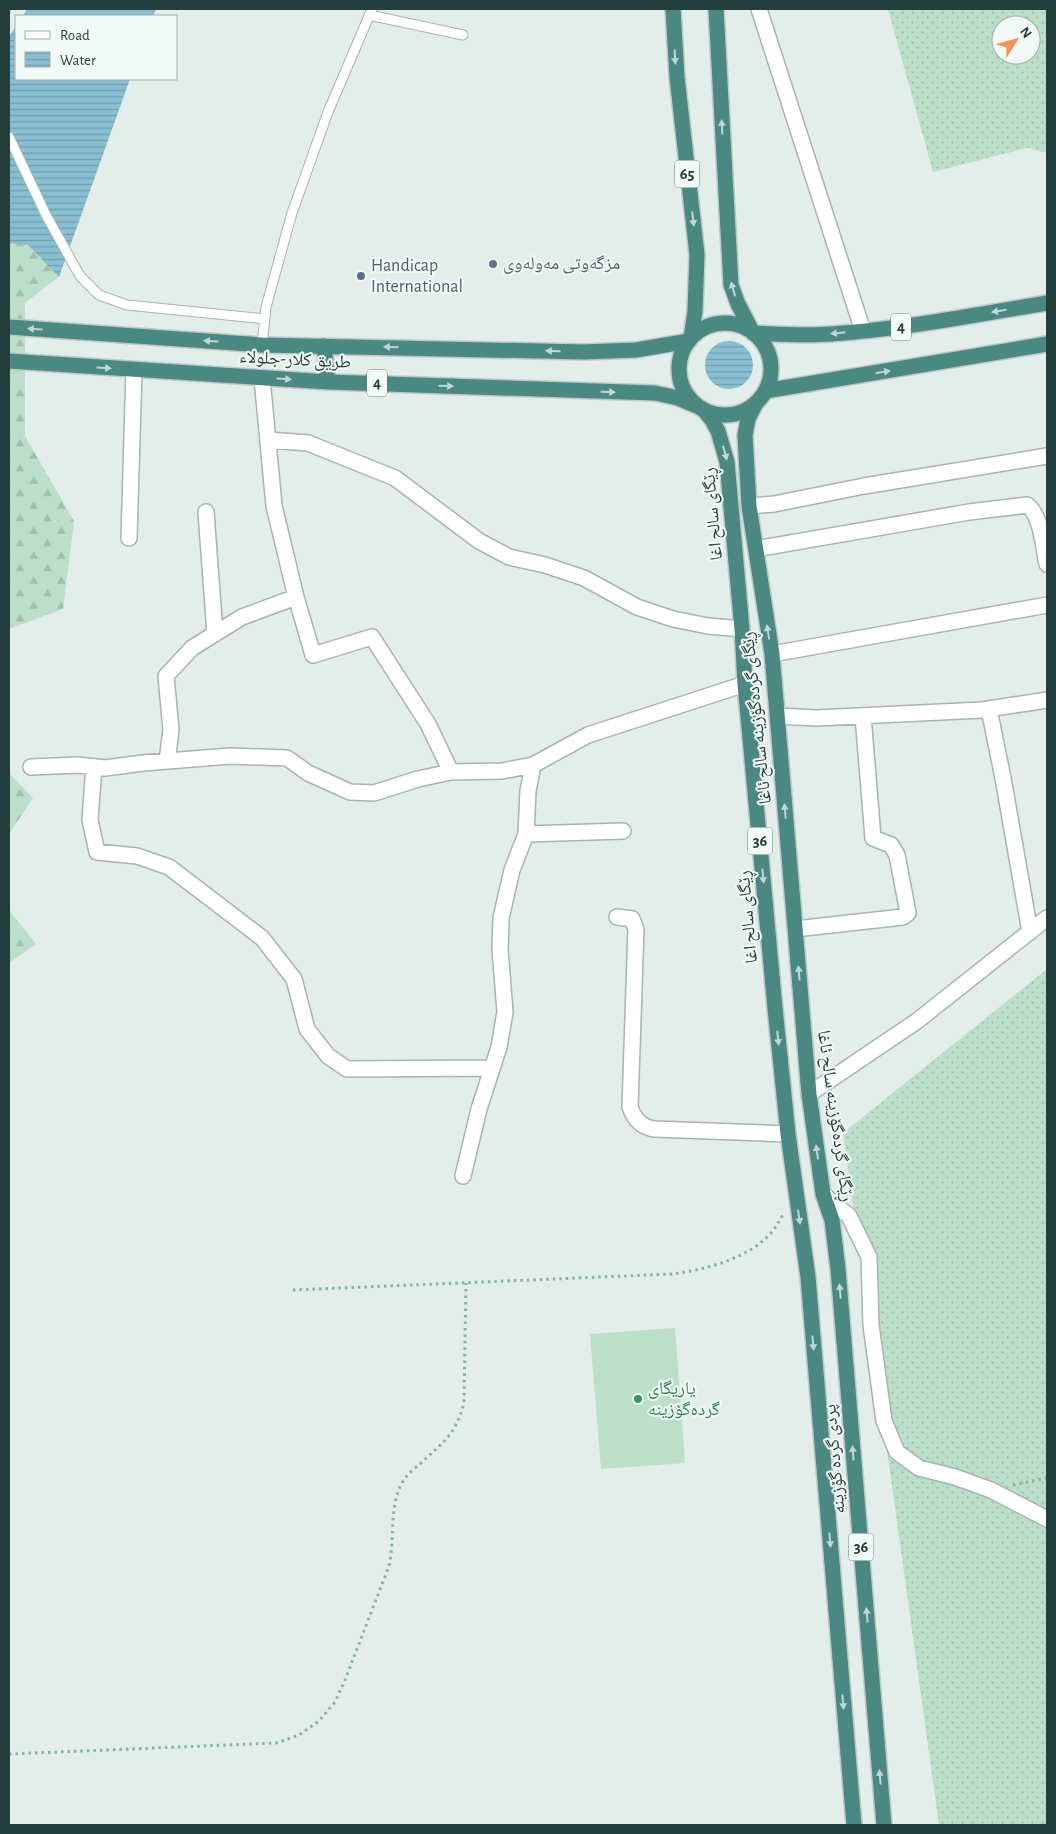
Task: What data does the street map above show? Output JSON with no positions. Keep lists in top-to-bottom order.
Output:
{
  "streets": {
    "highway": [
      "65",
      "4",
      "طريق كلار-جلولاء",
      "ڕێگای سالح اغا",
      "ڕێگای گردەگۆزینە سالح ئاغا",
      "36",
      "پردی گردە گۆزینە"
    ]
  },
  "crossings": [
    ["65", "4"],
    ["65", "طريق كلار-جلولاء"],
    ["65", "ڕێگای سالح اغا"],
    ["65", "ڕێگای گردەگۆزینە سالح ئاغا"],
    ["4", "طريق كلار-جلولاء"],
    ["4", "ڕێگای سالح اغا"],
    ["4", "ڕێگای گردەگۆزینە سالح ئاغا"],
    ["طريق كلار-جلولاء", "ڕێگای سالح اغا"],
    ["طريق كلار-جلولاء", "ڕێگای گردەگۆزینە سالح ئاغا"],
    ["ڕێگای سالح اغا", "ڕێگای گردەگۆزینە سالح ئاغا"],
    ["ڕێگای گردەگۆزینە سالح ئاغا", "پردی گردە گۆزینە"]
  ],
  "one_way": ["ڕێگای سالح اغا", "ڕێگای گردەگۆزینە سالح ئاغا", "پردی گردە گۆزینە"],
  "places": ["مزگەوتی مەولەوی", "Handicap International", "یاریگای گردەگۆزینە"],
  "legend": ["Road", "Water"],
  "north": "top right"
}
